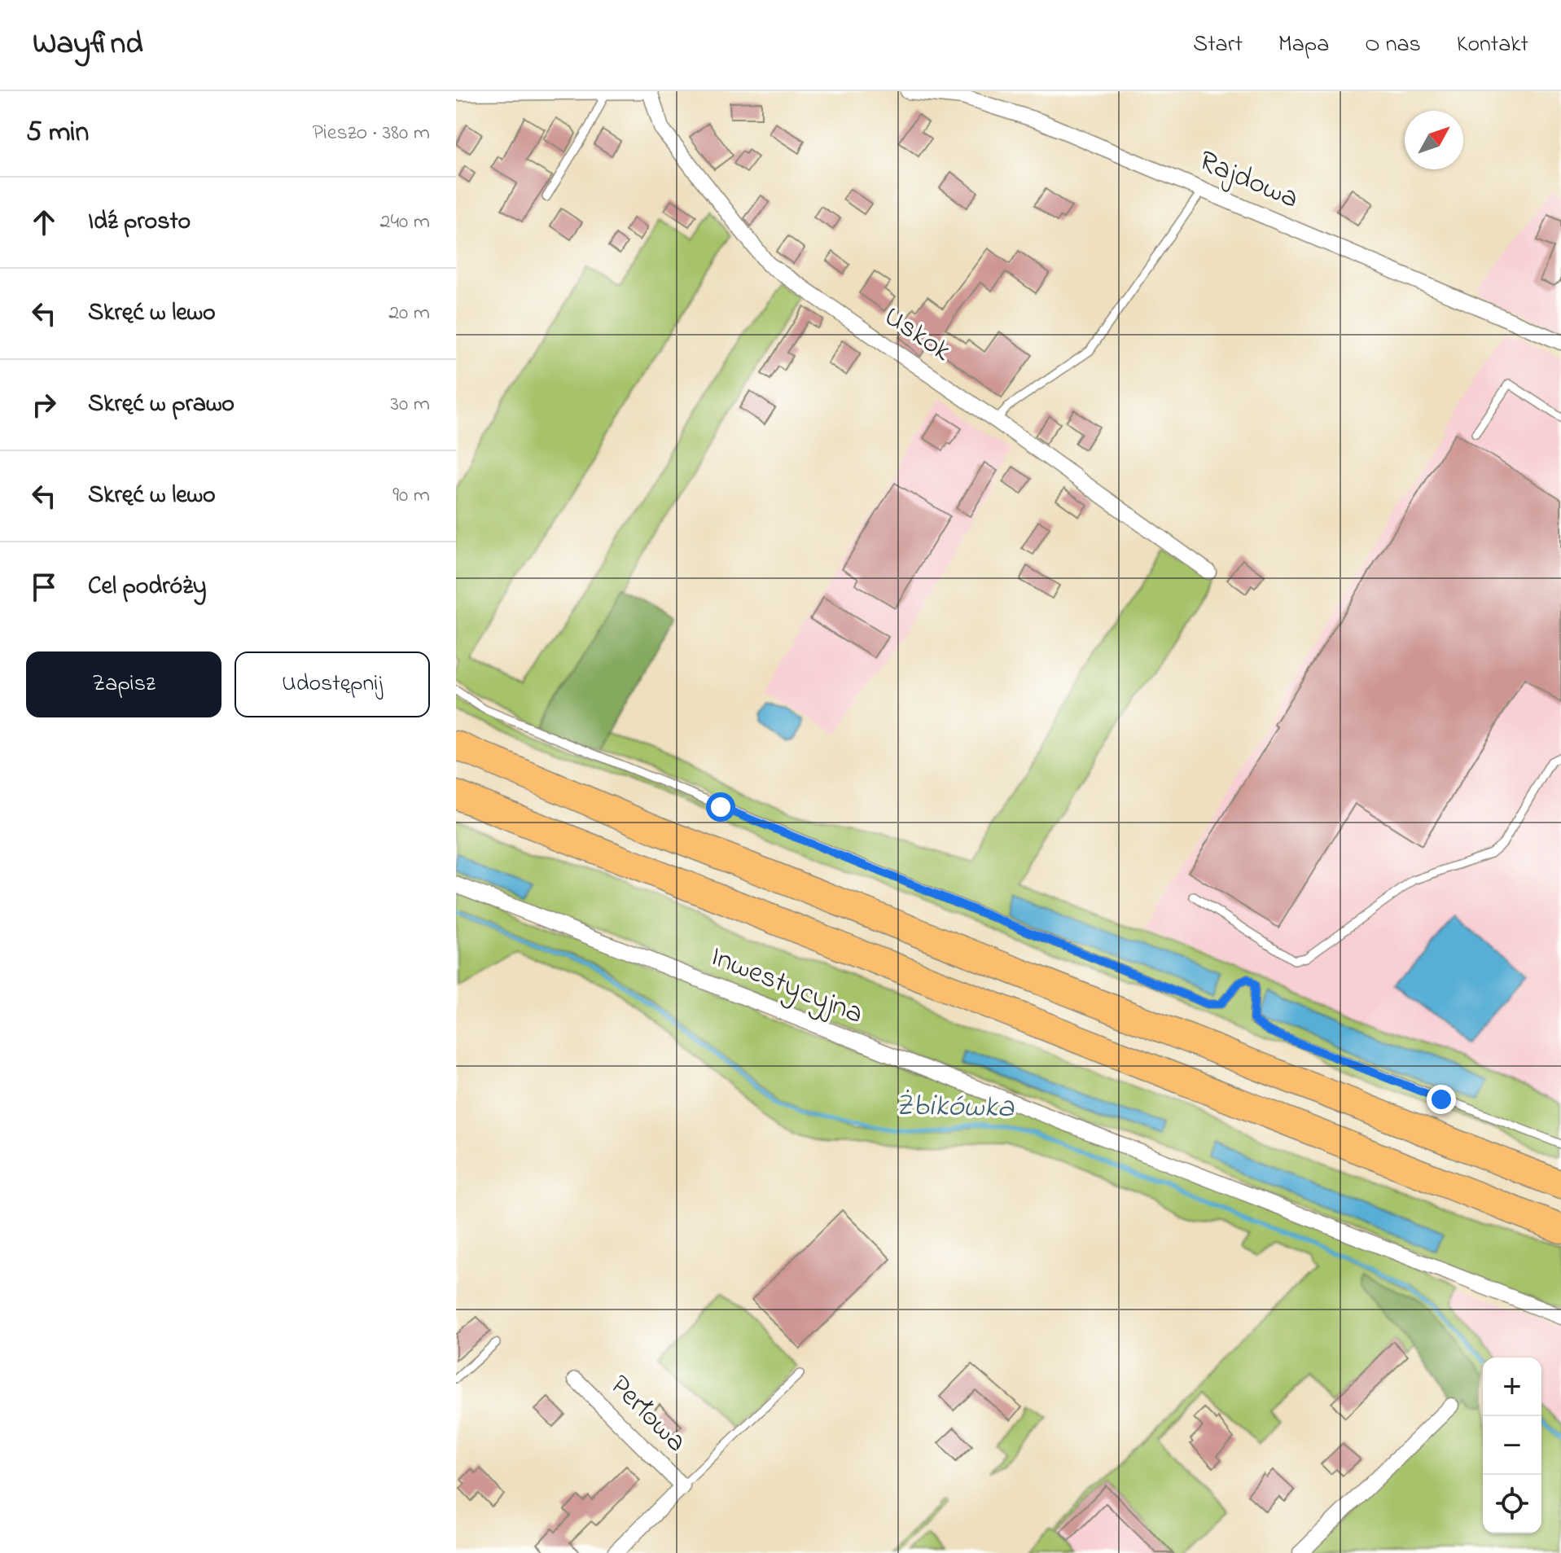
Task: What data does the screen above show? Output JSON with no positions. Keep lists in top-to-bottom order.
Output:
{
  "streets": {
    "street": [
      "Rajdowa",
      "Uskok",
      "Inwestycyjna",
      "Perłowa"
    ]
  },
  "water": ["Żbikówka"],
  "north": "top right",
  "page": {
    "header": "Wayfind",
    "nav": [
      "Start",
      "Mapa",
      "O nas",
      "Kontakt"
    ],
    "heading": ["5 min", "Pieszo · 380 m"],
    "list": [
      ["Idź prosto", "240 m"],
      ["Skręć w lewo", "20 m"],
      ["Skręć w prawo", "30 m"],
      ["Skręć w lewo", "90 m"],
      "Cel podróży"
    ],
    "buttons": ["Zapisz", "Udostępnij"],
    "map_buttons": ["+", "−"]
  }
}
